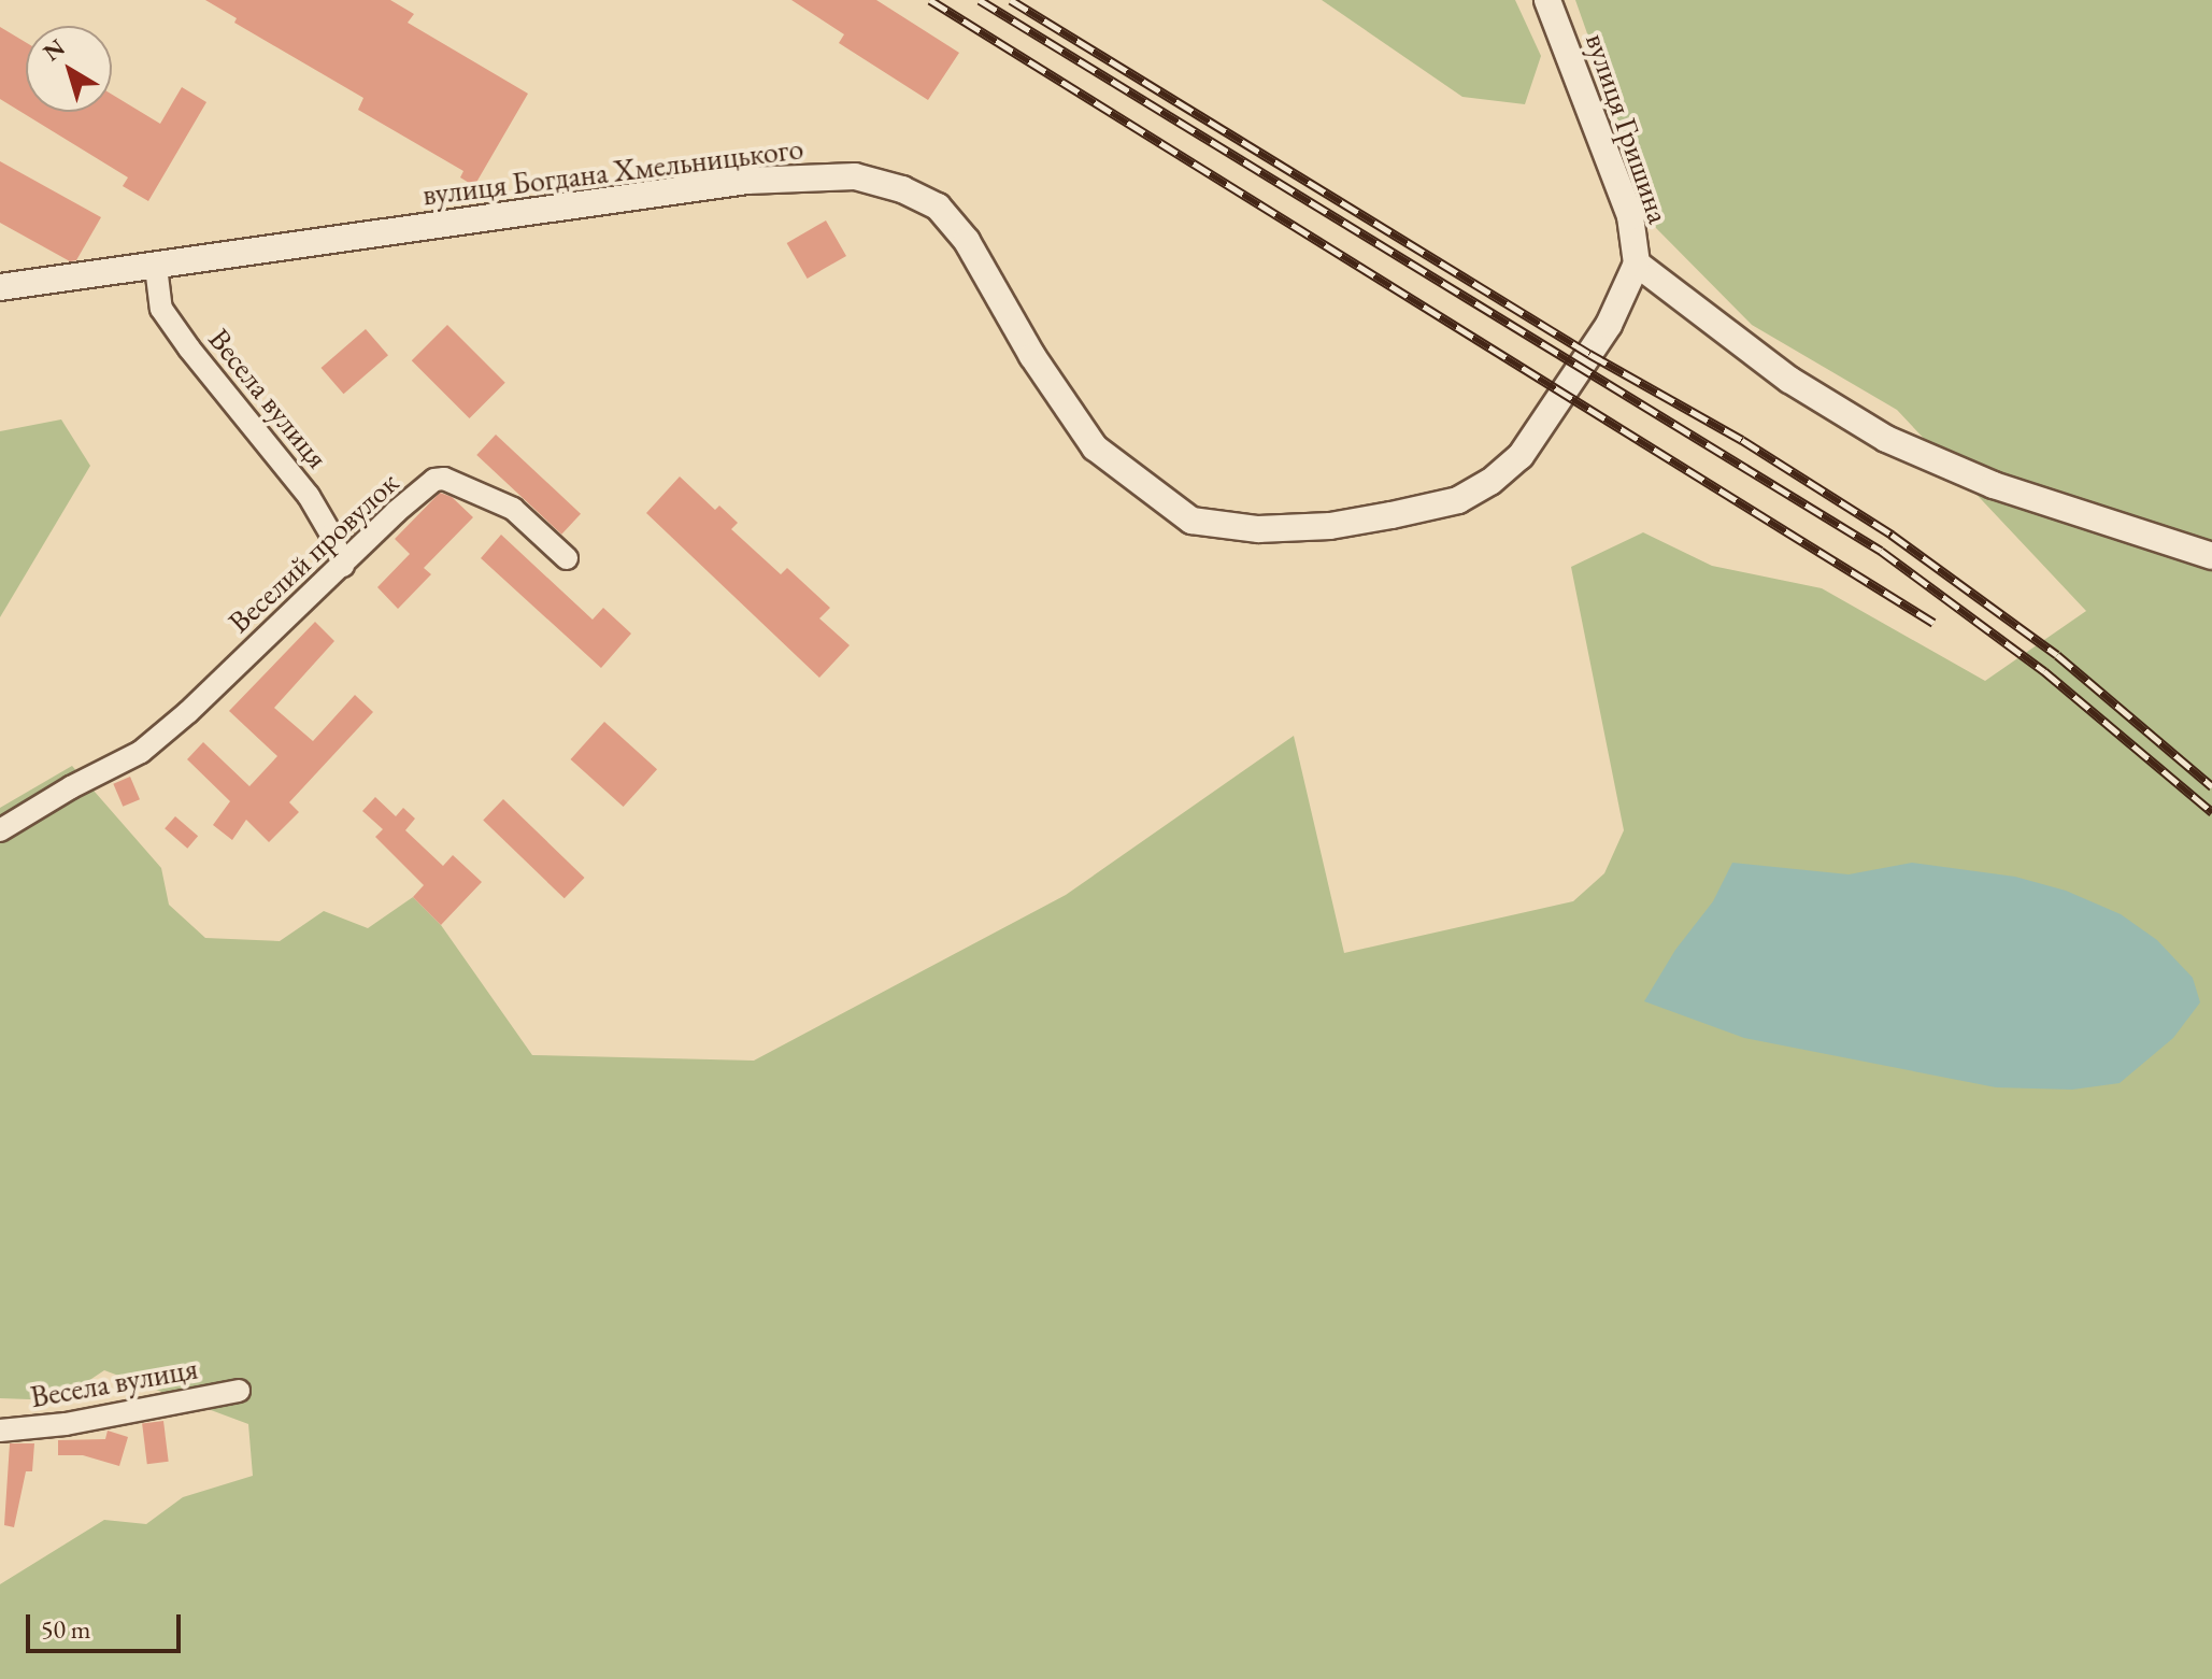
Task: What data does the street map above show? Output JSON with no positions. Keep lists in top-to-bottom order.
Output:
{
  "streets": {
    "street": [
      "вулиця Гришина",
      "вулиця Богдана Хмельницького",
      "Весела вулиця",
      "Веселий провулок"
    ]
  },
  "crossings": [
    ["вулиця Гришина", "вулиця Богдана Хмельницького"],
    ["вулиця Богдана Хмельницького", "Весела вулиця"],
    ["Весела вулиця", "Веселий провулок"]
  ],
  "scale_bar": "50 m",
  "north": "top left"
}
